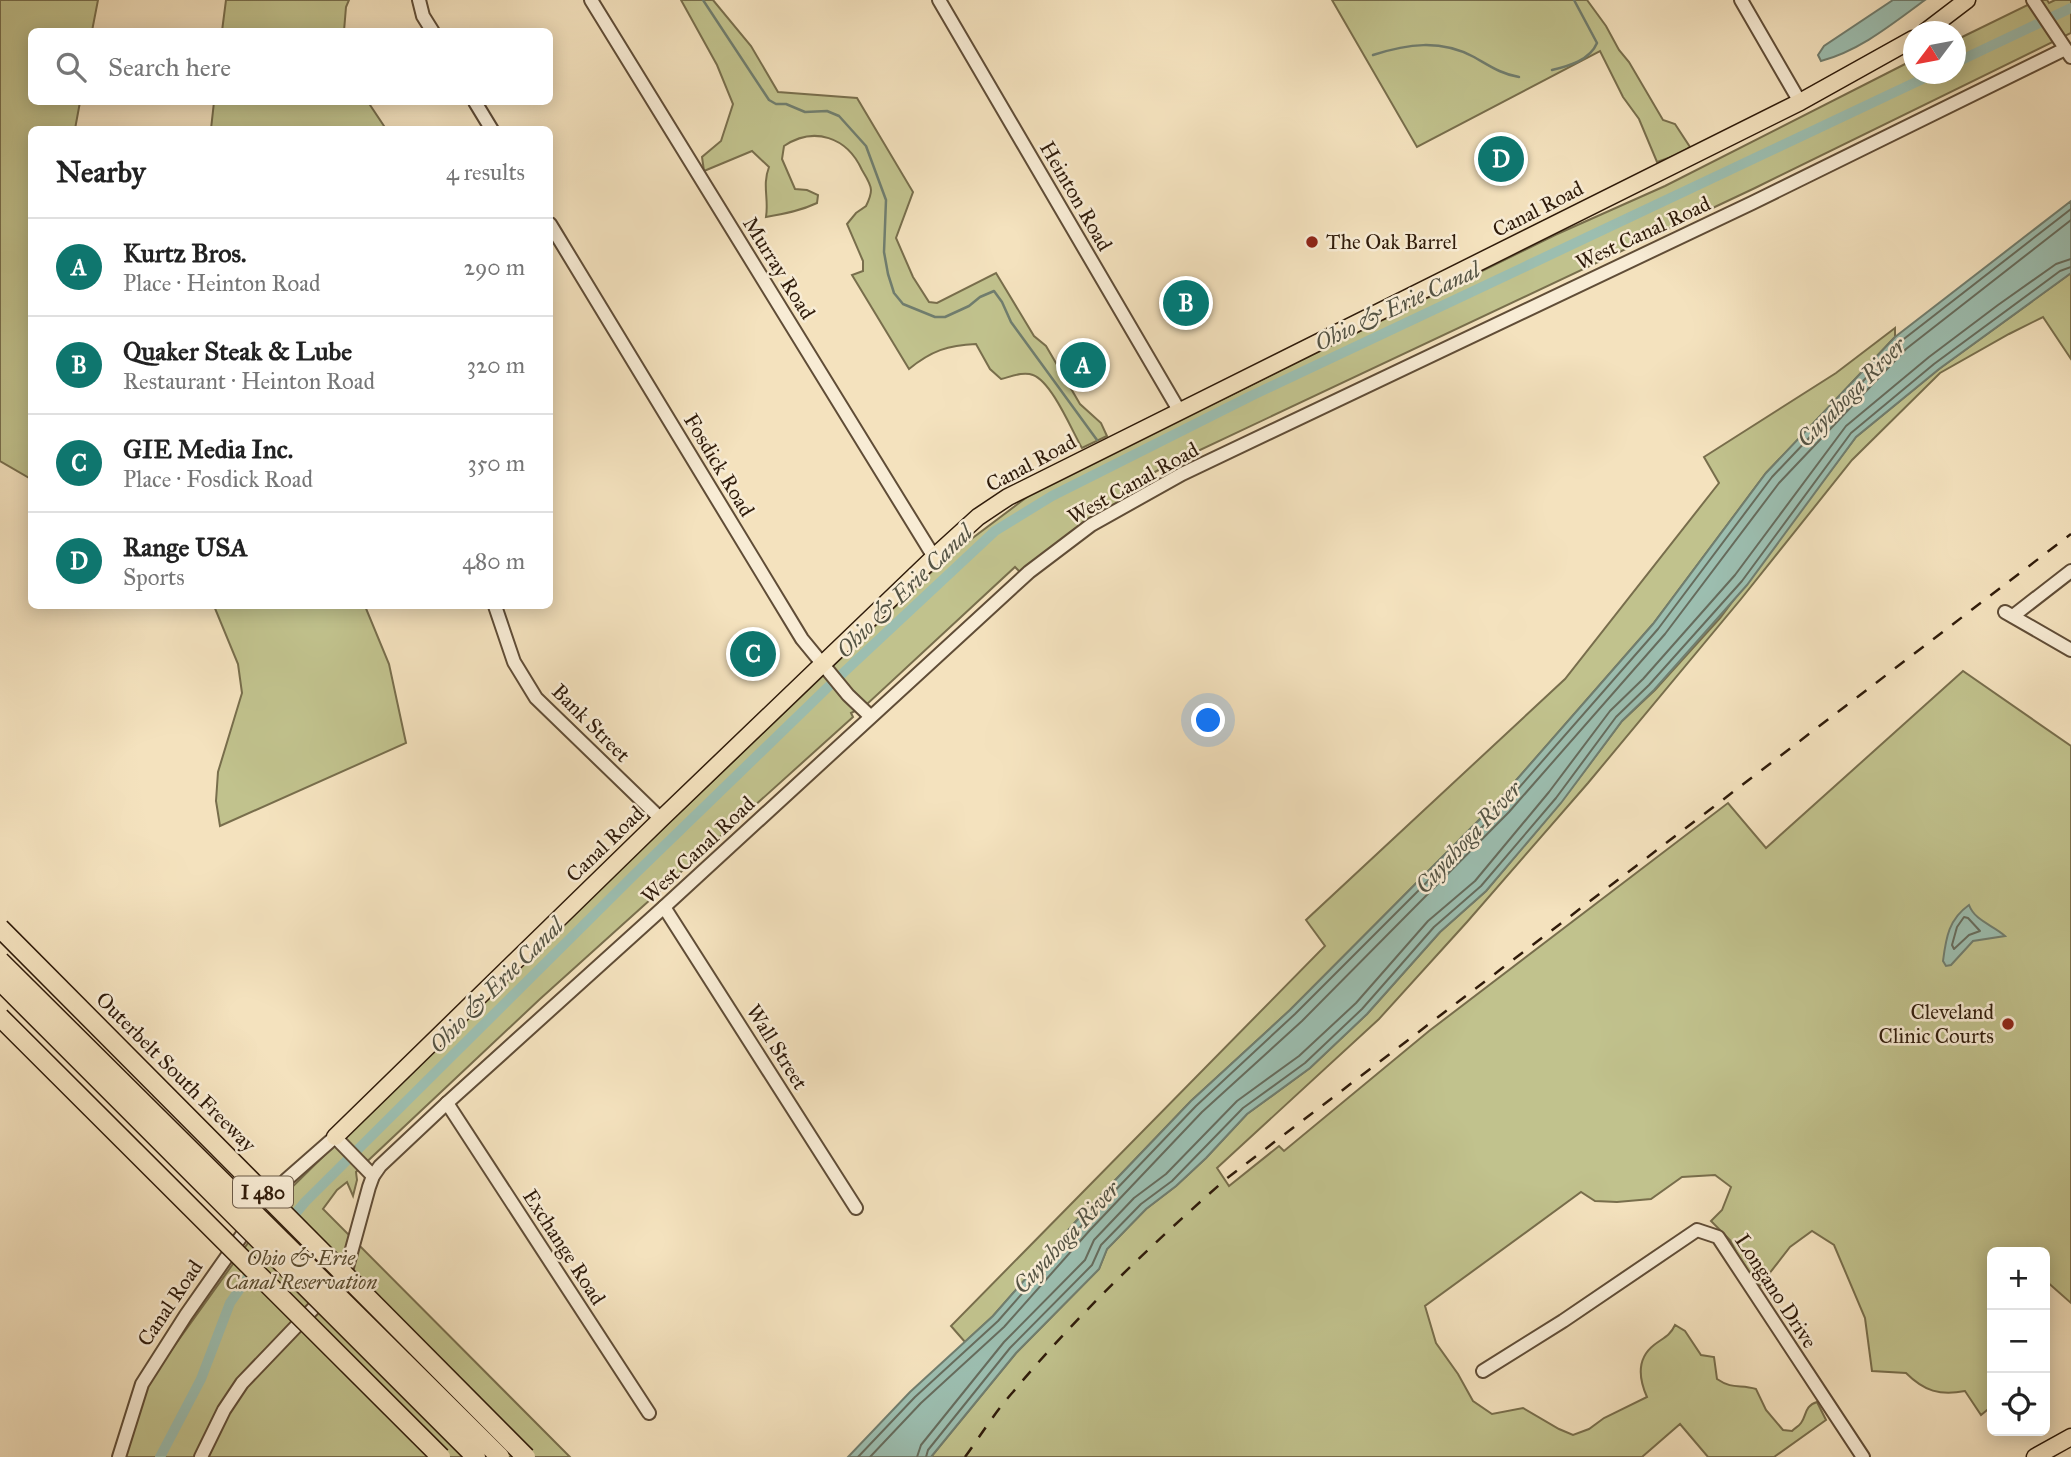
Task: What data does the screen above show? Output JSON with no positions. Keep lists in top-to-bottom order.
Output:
{
  "streets": {
    "highway": ["Outerbelt South Freeway", "I 480"],
    "main road": ["Canal Road"],
    "street": [
      "Heinton Road",
      "West Canal Road",
      "Murray Road",
      "Fosdick Road",
      "Bank Street",
      "Wall Street",
      "Exchange Road",
      "Longano Drive"
    ]
  },
  "crossings": [
    ["Heinton Road", "Canal Road"],
    ["Canal Road", "Murray Road"],
    ["Canal Road", "Fosdick Road"],
    ["Canal Road", "Bank Street"],
    ["West Canal Road", "Fosdick Road"],
    ["West Canal Road", "Wall Street"],
    ["West Canal Road", "Exchange Road"]
  ],
  "water": ["Ohio & Erie Canal", "Cuyahoga River"],
  "parks": ["Ohio & Erie Canal Reservation"],
  "places": ["The Oak Barrel", "Cleveland Clinic Courts"],
  "north": "bottom left",
  "page": {
    "search": "Search here",
    "heading": ["Nearby", "4 results"],
    "pins": [
      "D",
      "B",
      "A",
      "C"
    ],
    "list": [
      {
        "mark": "A",
        "name": "Kurtz Bros.",
        "note": "Place · Heinton Road",
        "value": "290 m"
      },
      {
        "mark": "B",
        "name": "Quaker Steak & Lube",
        "note": "Restaurant · Heinton Road",
        "value": "320 m"
      },
      {
        "mark": "C",
        "name": "GIE Media Inc.",
        "note": "Place · Fosdick Road",
        "value": "350 m"
      },
      {
        "mark": "D",
        "name": "Range USA",
        "note": "Sports",
        "value": "480 m"
      }
    ],
    "map_buttons": ["+", "−"]
  }
}
